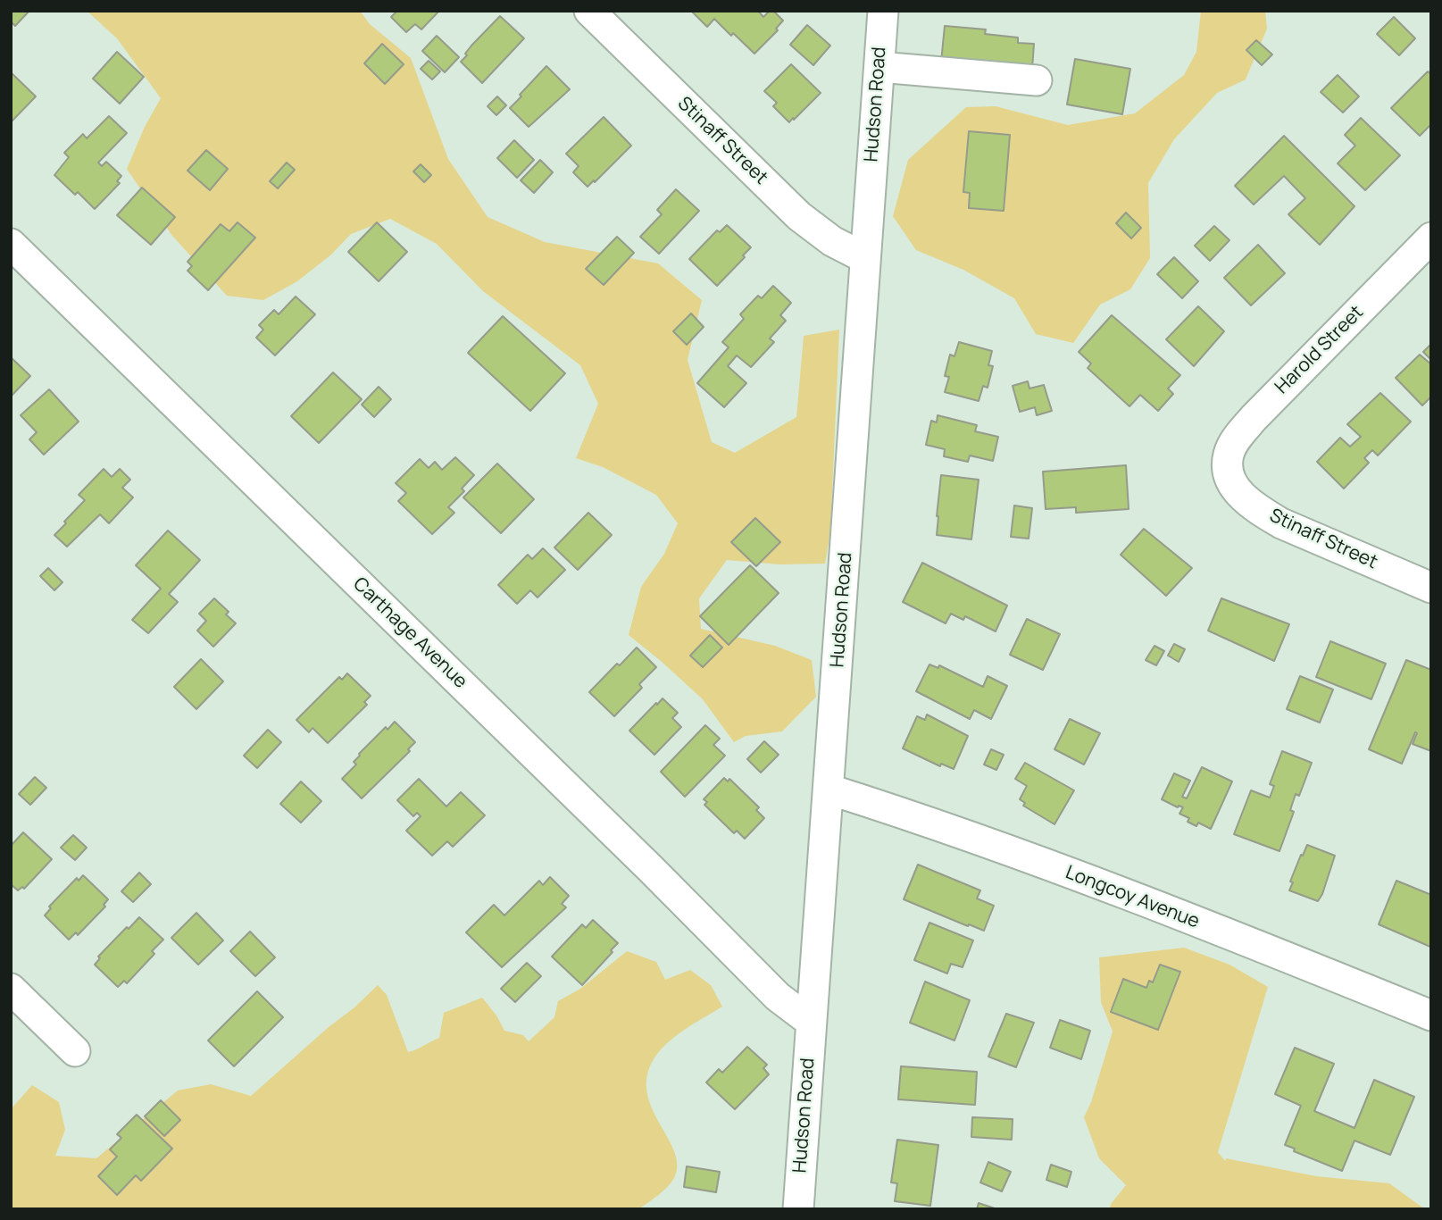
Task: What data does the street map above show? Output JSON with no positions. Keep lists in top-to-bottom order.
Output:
{
  "streets": {
    "street": [
      "Hudson Road",
      "Stinaff Street",
      "Harold Street",
      "Carthage Avenue",
      "Longcoy Avenue"
    ]
  },
  "crossings": [
    ["Hudson Road", "Stinaff Street"],
    ["Hudson Road", "Carthage Avenue"],
    ["Hudson Road", "Longcoy Avenue"],
    ["Stinaff Street", "Harold Street"]
  ]
}
